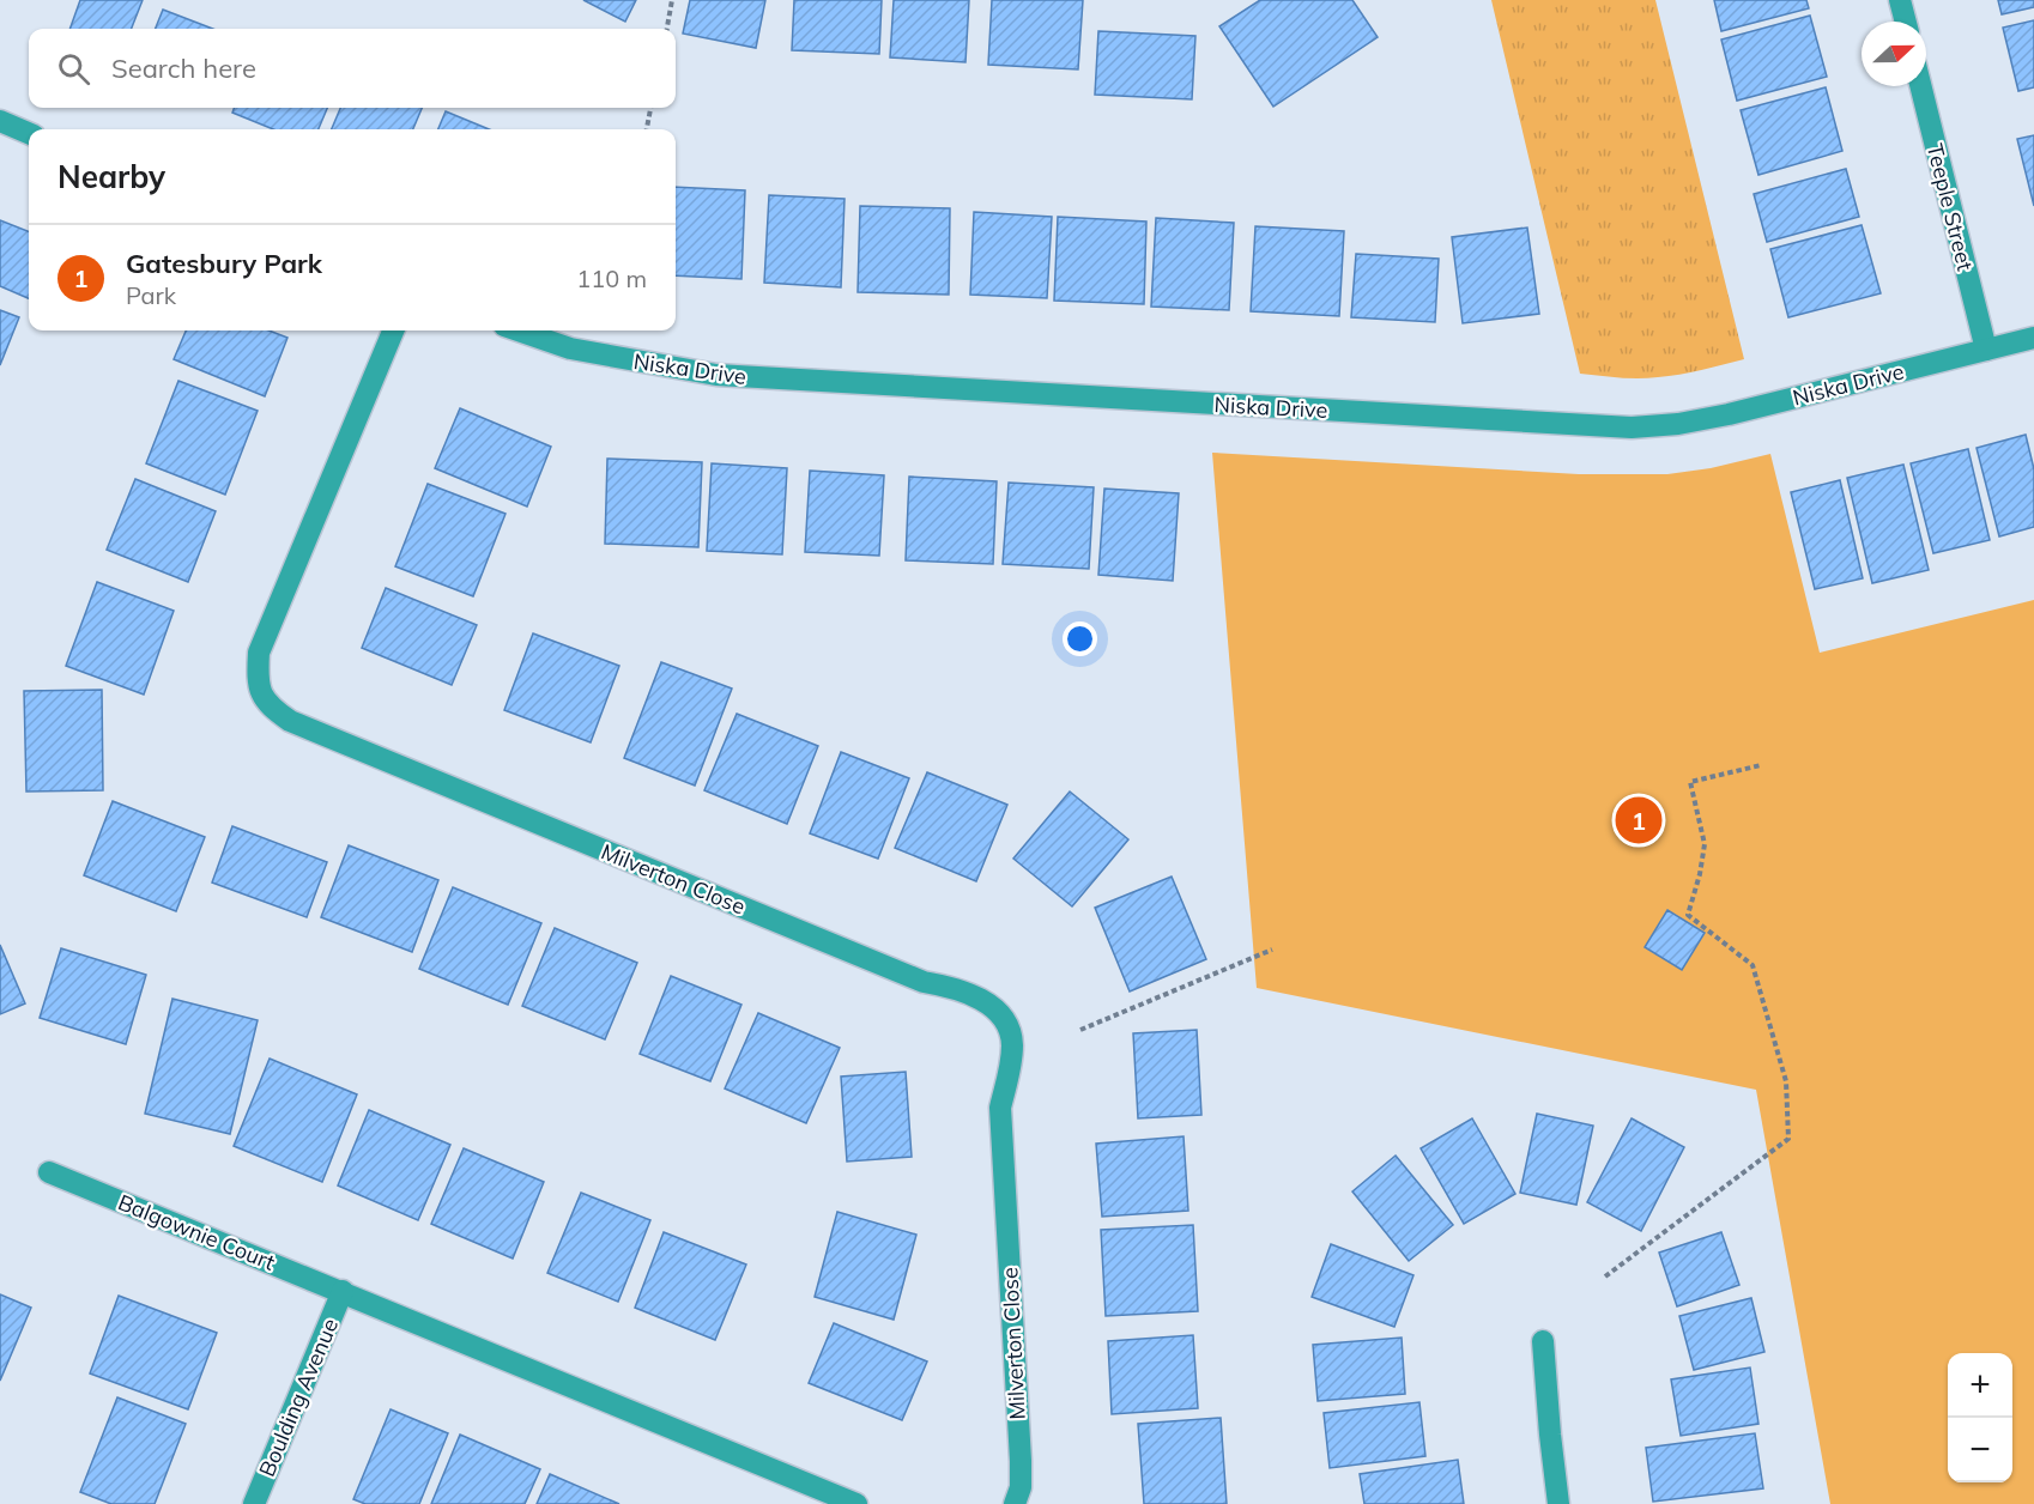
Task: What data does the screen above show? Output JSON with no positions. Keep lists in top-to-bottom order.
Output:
{
  "streets": {
    "street": [
      "Teeple Street",
      "Niska Drive",
      "Milverton Close",
      "Balgownie Court",
      "Boulding Avenue"
    ]
  },
  "crossings": [
    ["Teeple Street", "Niska Drive"],
    ["Balgownie Court", "Boulding Avenue"]
  ],
  "north": "right",
  "page": {
    "search": "Search here",
    "heading": "Nearby",
    "list": [
      {
        "mark": "1",
        "name": "Gatesbury Park",
        "note": "Park",
        "value": "110 m"
      }
    ],
    "pins": "1",
    "map_buttons": ["+", "−"]
  }
}
